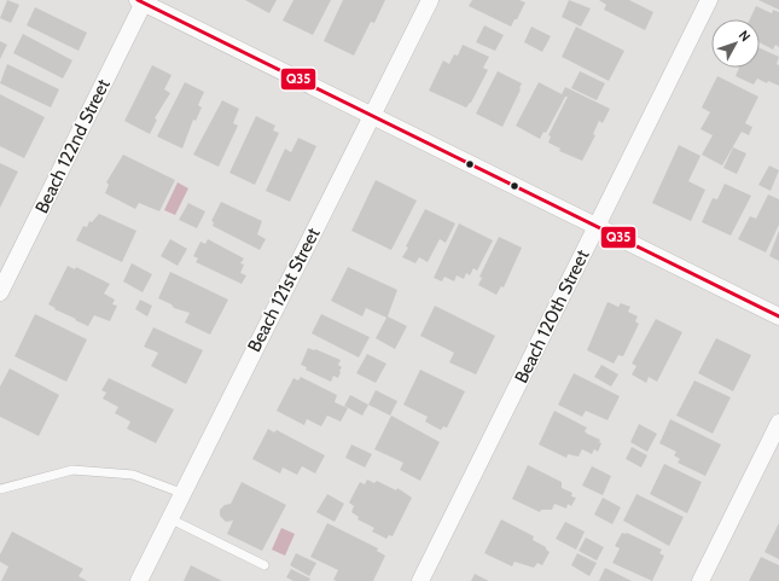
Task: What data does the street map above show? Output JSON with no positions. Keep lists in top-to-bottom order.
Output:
{
  "streets": {
    "street": ["Beach 122nd Street", "Beach 121st Street", "Beach 120th Street"]
  },
  "lines": ["transit line Q35"],
  "north": "top right"
}
